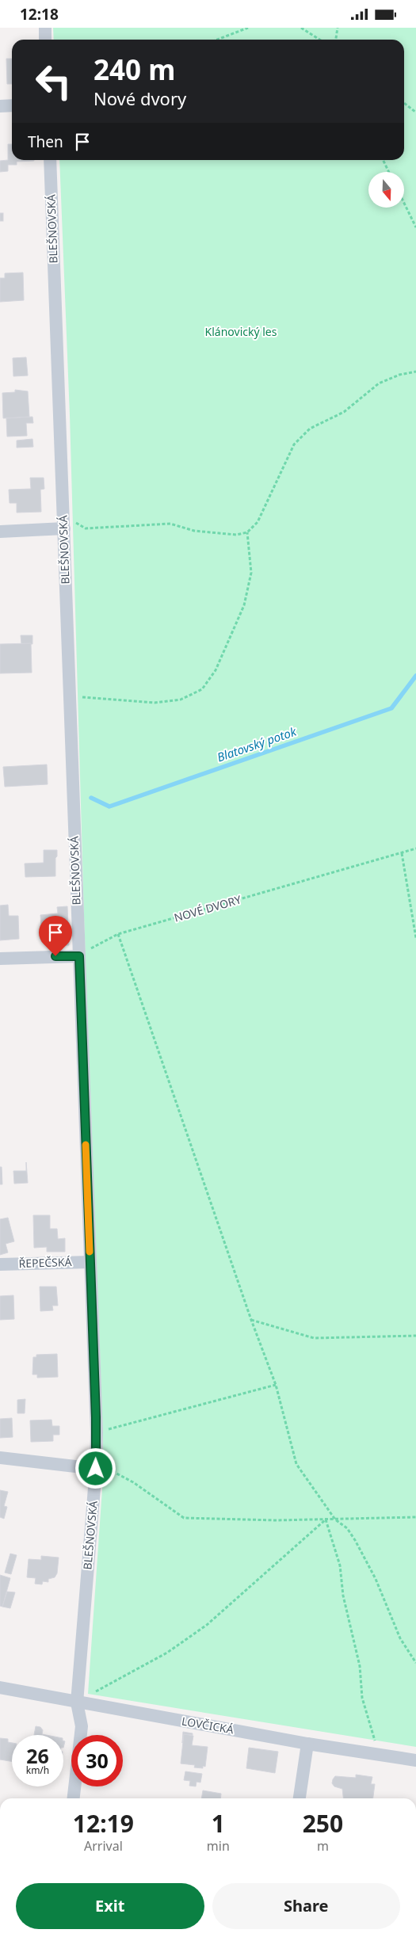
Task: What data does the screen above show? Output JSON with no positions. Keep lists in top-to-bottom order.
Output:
{
  "streets": {
    "street": ["BLEŠNOVSKÁ", "ŘEPEČSKÁ", "LOVČICKÁ"],
    "path": ["NOVÉ DVORY"]
  },
  "crossings": [
    ["BLEŠNOVSKÁ", "NOVÉ DVORY"],
    ["BLEŠNOVSKÁ", "ŘEPEČSKÁ"],
    ["BLEŠNOVSKÁ", "LOVČICKÁ"]
  ],
  "water": ["Blatovský potok"],
  "parks": ["Klánovický les"],
  "north": "bottom",
  "page": {
    "status": "12:18",
    "turn": ["240 m", "Nové dvory"],
    "then": "Then",
    "speed": "26 km/h",
    "limit": "30",
    "eta": [
      "12:19",
      "Arrival",
      "1",
      "min",
      "250",
      "m"
    ],
    "buttons": ["Exit", "Share"]
  }
}
